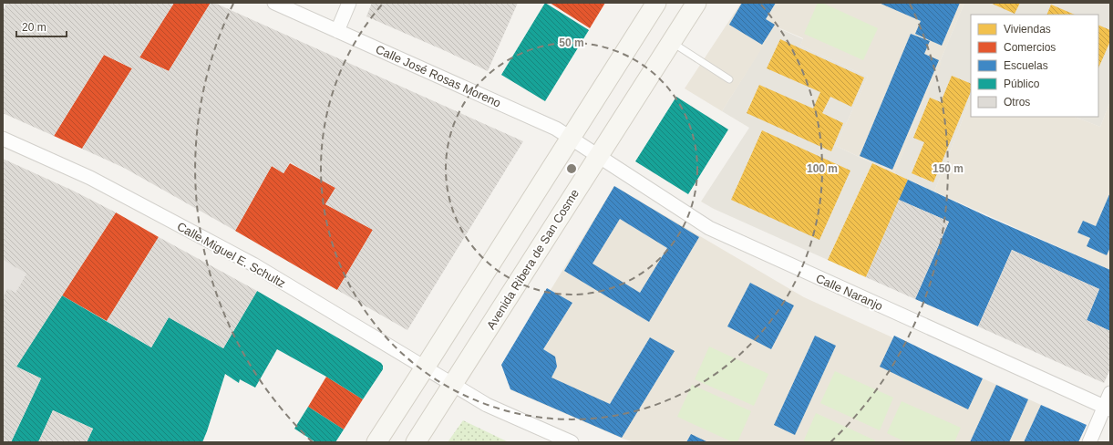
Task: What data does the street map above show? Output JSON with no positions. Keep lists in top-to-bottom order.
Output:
{
  "streets": {
    "main road": ["Avenida Ribera de San Cosme"],
    "street": ["Calle José Rosas Moreno", "Calle Miguel E. Schultz", "Calle Naranjo"]
  },
  "crossings": [
    ["Calle José Rosas Moreno", "Avenida Ribera de San Cosme"],
    ["Calle José Rosas Moreno", "Calle Naranjo"],
    ["Calle Miguel E. Schultz", "Avenida Ribera de San Cosme"],
    ["Avenida Ribera de San Cosme", "Calle Naranjo"]
  ],
  "legend": [
    "Viviendas",
    "Comercios",
    "Escuelas",
    "Público",
    "Otros"
  ],
  "scale_bar": "20 m",
  "rings": ["50 m", "100 m", "150 m"]
}
